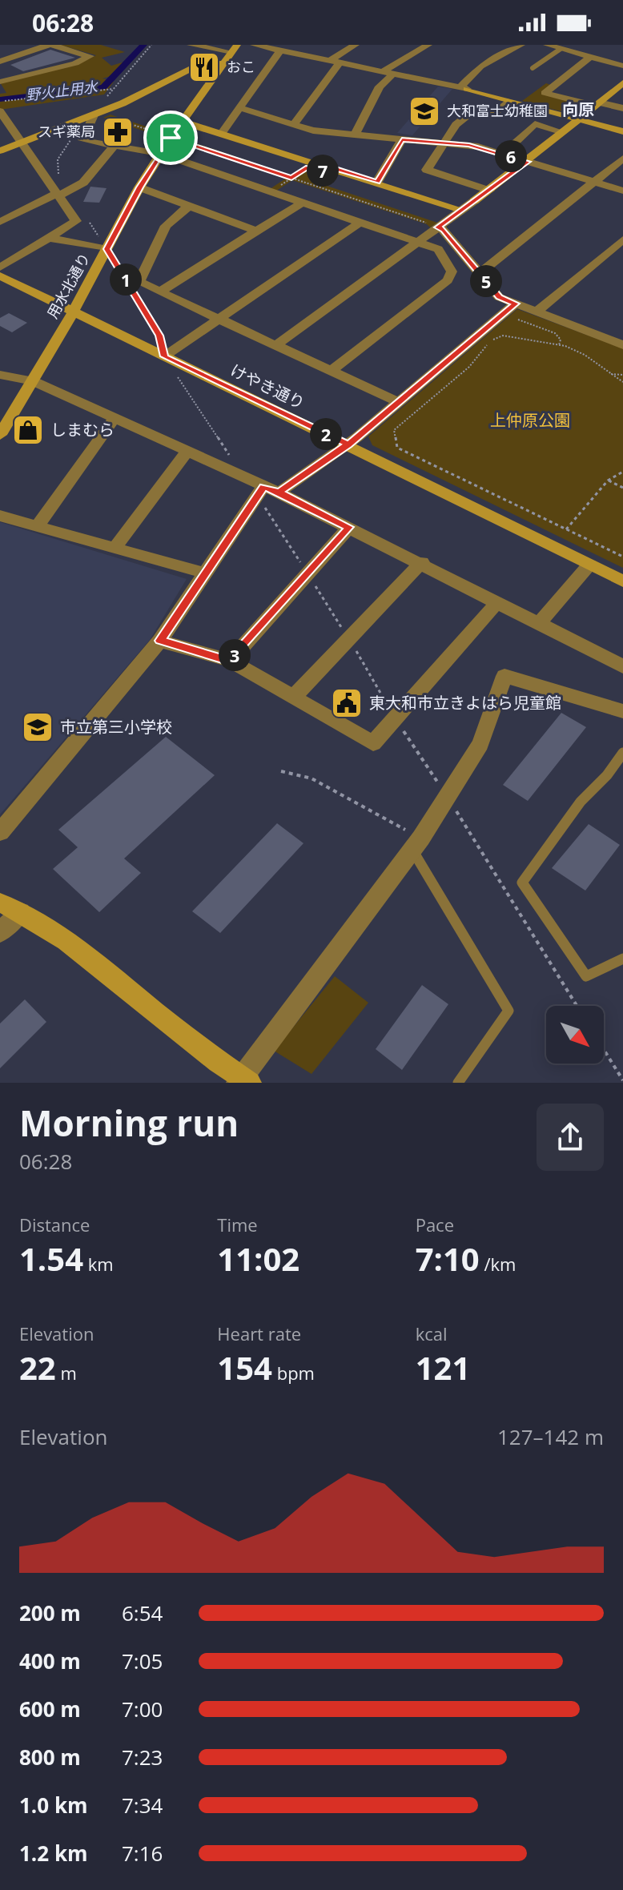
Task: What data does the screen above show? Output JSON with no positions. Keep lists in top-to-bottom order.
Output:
{
  "streets": {
    "street": ["用水北通り", "けやき通り"]
  },
  "crossings": [
    ["用水北通り", "けやき通り"]
  ],
  "districts": ["向原"],
  "water": ["野火止用水"],
  "parks": ["上仲原公園"],
  "places": {
    "restaurant": ["おこ"],
    "school or university": ["大和富士幼稚園", "市立第三小学校"],
    "pharmacy": ["スギ薬局"],
    "shop": ["しまむら"],
    "public building": ["東大和市立きよはら児童館"]
  },
  "north": "bottom right",
  "page": {
    "status": "06:28",
    "pins": [
      "6",
      "7",
      "1",
      "5",
      "2",
      "3"
    ],
    "heading": ["Morning run", "06:28"],
    "stats": [
      ["Distance", "1.54 km"],
      ["Time", "11:02"],
      ["Pace", "7:10 /km"],
      ["Elevation", "22 m"],
      ["Heart rate", "154 bpm"],
      ["kcal", "121"]
    ],
    "chart": ["Elevation", "127–142 m"],
    "list": [
      {
        "name": "200 m",
        "note": "6:54"
      },
      {
        "name": "400 m",
        "note": "7:05"
      },
      {
        "name": "600 m",
        "note": "7:00"
      },
      {
        "name": "800 m",
        "note": "7:23"
      },
      {
        "name": "1.0 km",
        "note": "7:34"
      },
      {
        "name": "1.2 km",
        "note": "7:16"
      }
    ]
  }
}
